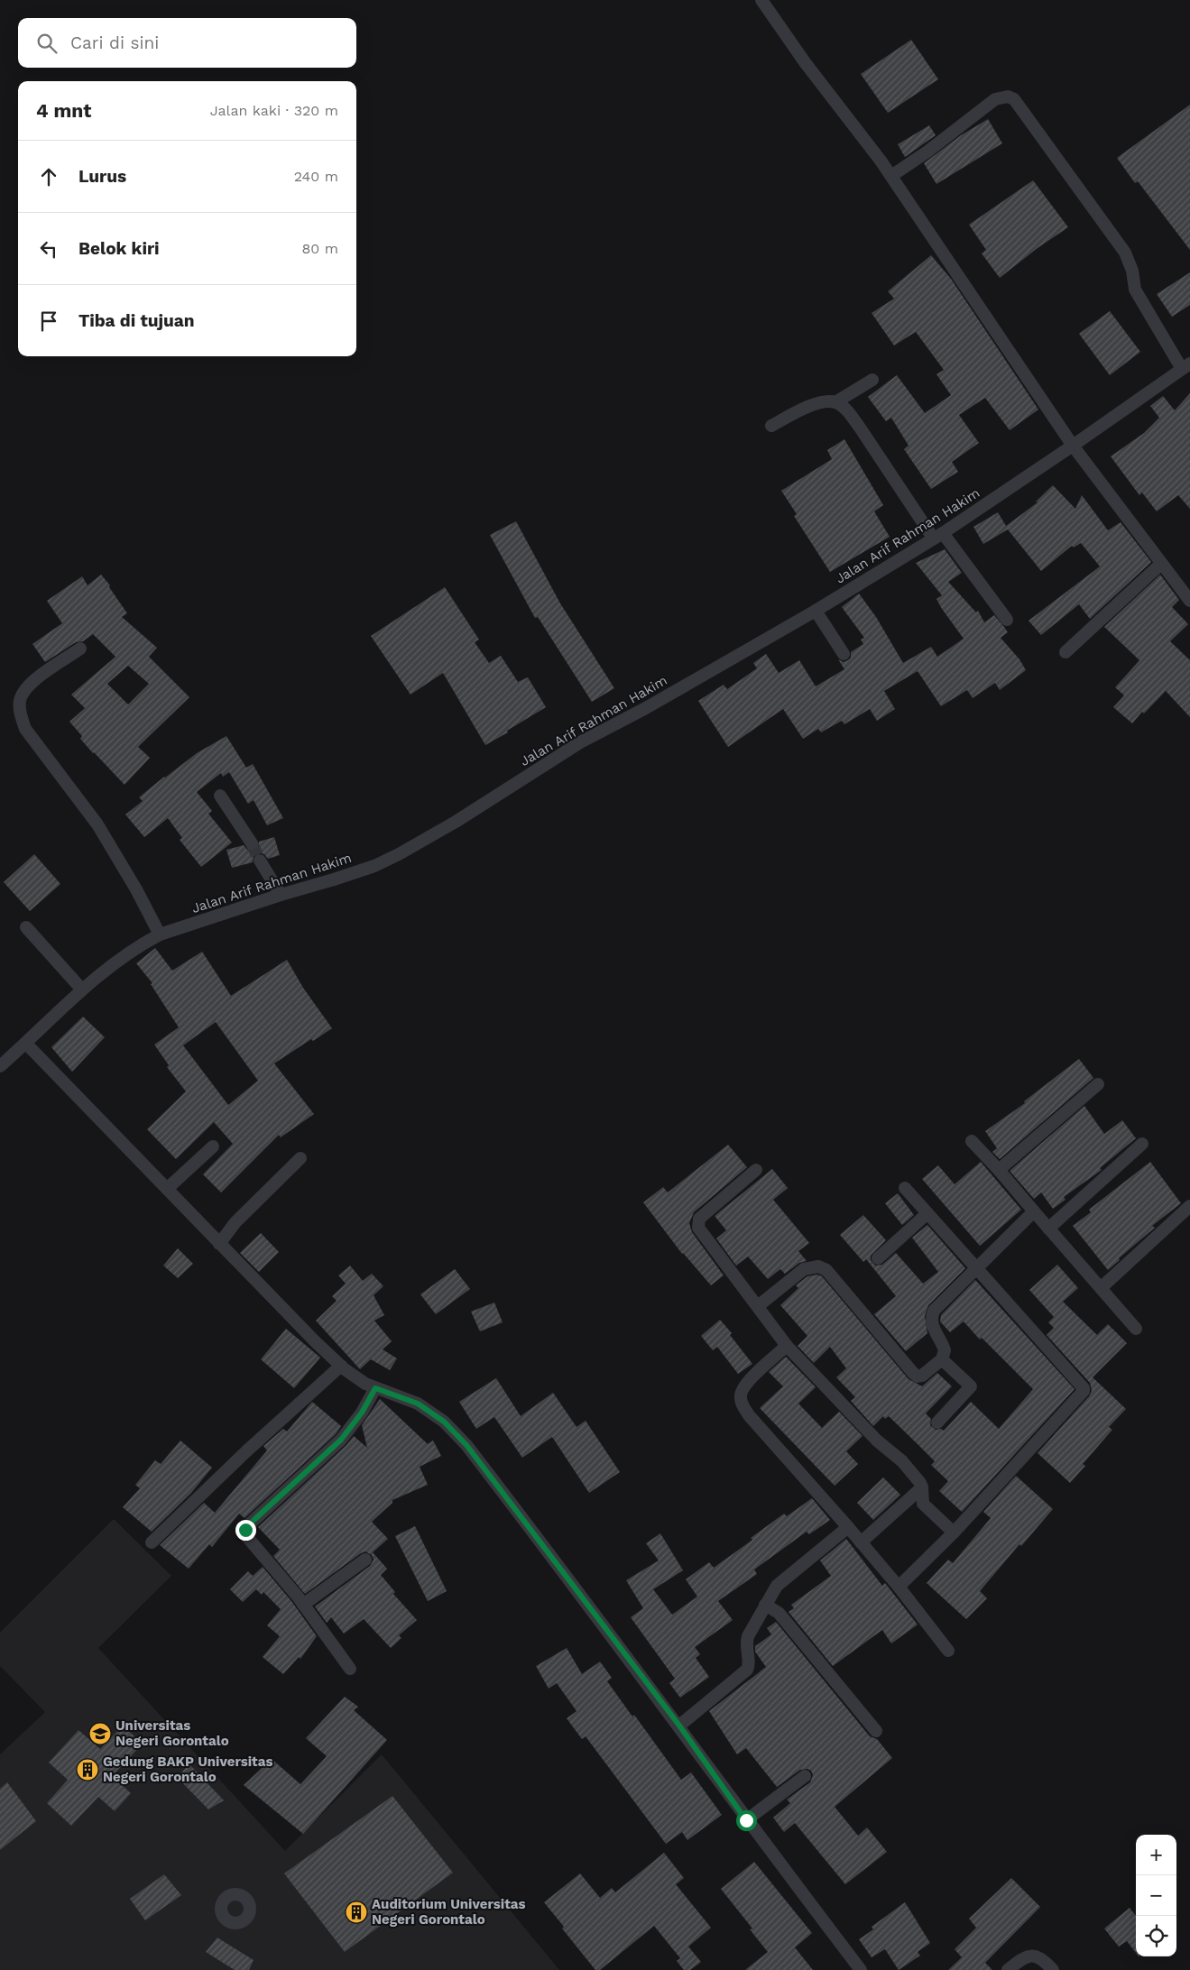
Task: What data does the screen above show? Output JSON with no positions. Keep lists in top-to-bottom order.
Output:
{
  "streets": {
    "street": ["Jalan Arif Rahman Hakim"]
  },
  "places": {
    "school or university": ["Universitas Negeri Gorontalo"],
    "building": ["Gedung BAKP Universitas Negeri Gorontalo", "Auditorium Universitas Negeri Gorontalo"]
  },
  "page": {
    "search": "Cari di sini",
    "heading": ["4 mnt", "Jalan kaki · 320 m"],
    "list": [
      ["Lurus", "240 m"],
      ["Belok kiri", "80 m"],
      "Tiba di tujuan"
    ],
    "map_buttons": ["+", "−"]
  }
}
